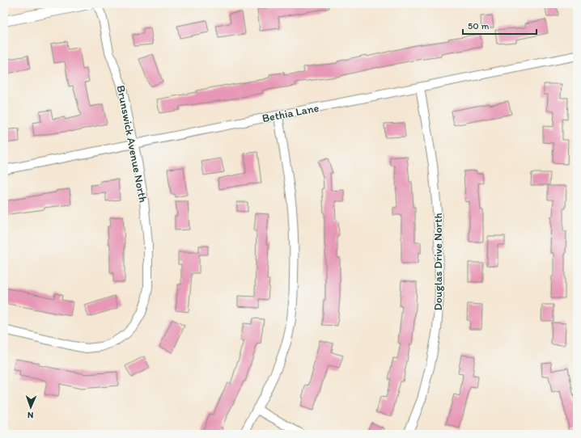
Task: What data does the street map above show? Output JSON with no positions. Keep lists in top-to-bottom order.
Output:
{
  "streets": {
    "street": ["Bethia Lane", "Brunswick Avenue North", "Douglas Drive North"]
  },
  "crossings": [
    ["Bethia Lane", "Brunswick Avenue North"],
    ["Bethia Lane", "Douglas Drive North"]
  ],
  "scale_bar": "50 m",
  "north": "bottom"
}
